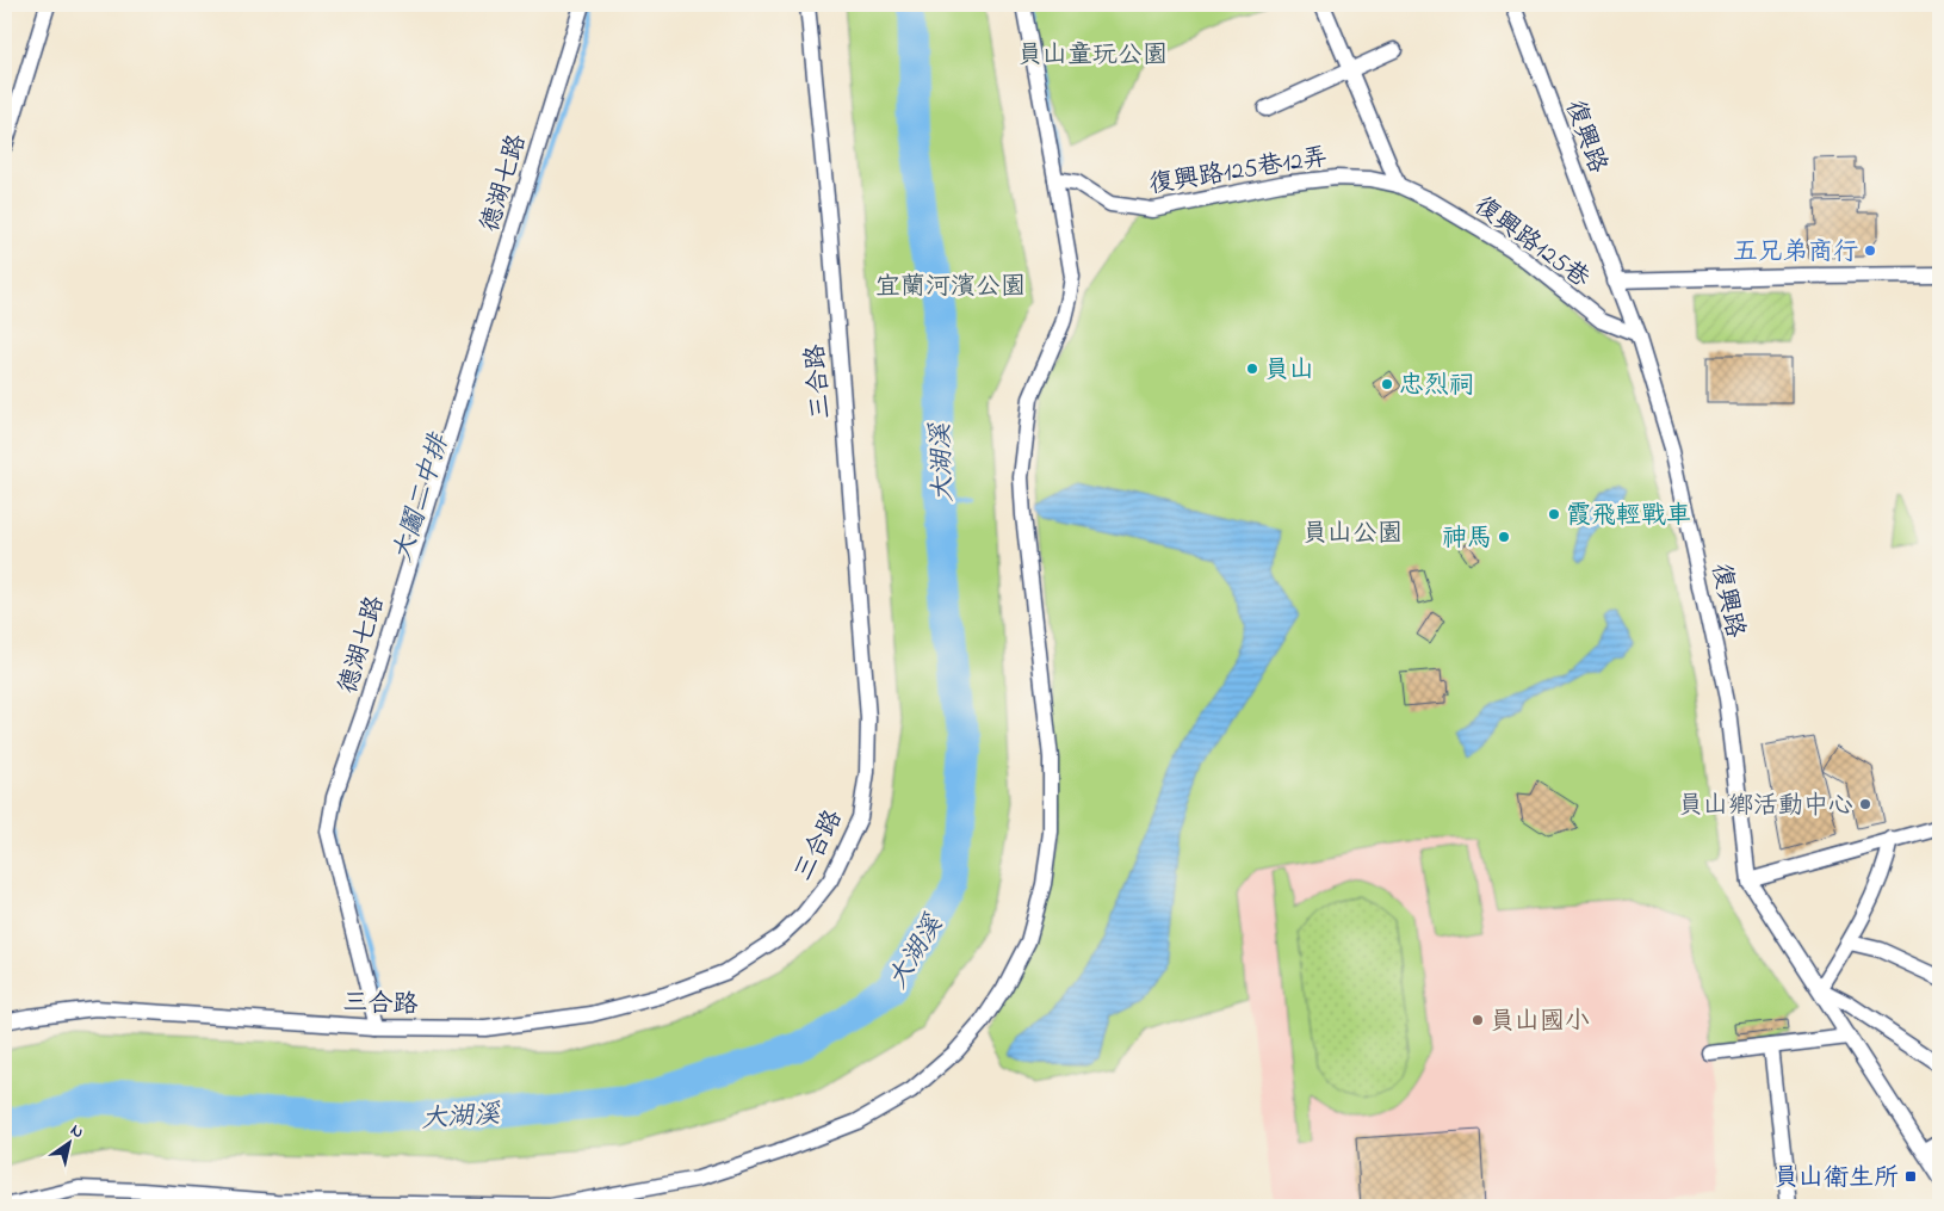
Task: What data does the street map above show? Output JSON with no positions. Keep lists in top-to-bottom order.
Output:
{
  "streets": {
    "street": [
      "復興路",
      "復興路125巷12弄",
      "德湖七路",
      "復興路125巷",
      "三合路"
    ]
  },
  "crossings": [
    ["復興路", "復興路125巷"],
    ["復興路125巷12弄", "復興路125巷"],
    ["德湖七路", "三合路"]
  ],
  "water": ["大湖溪", "大鬮二中排"],
  "parks": ["員山童玩公園", "宜蘭河濱公園", "員山公園"],
  "places": {
    "other": [
      "五兄弟商行",
      "員山",
      "忠烈祠",
      "霞飛輕戰車",
      "神馬",
      "員山鄉活動中心",
      "員山國小"
    ],
    "transit": ["員山衛生所"]
  },
  "north": "top right"
}
